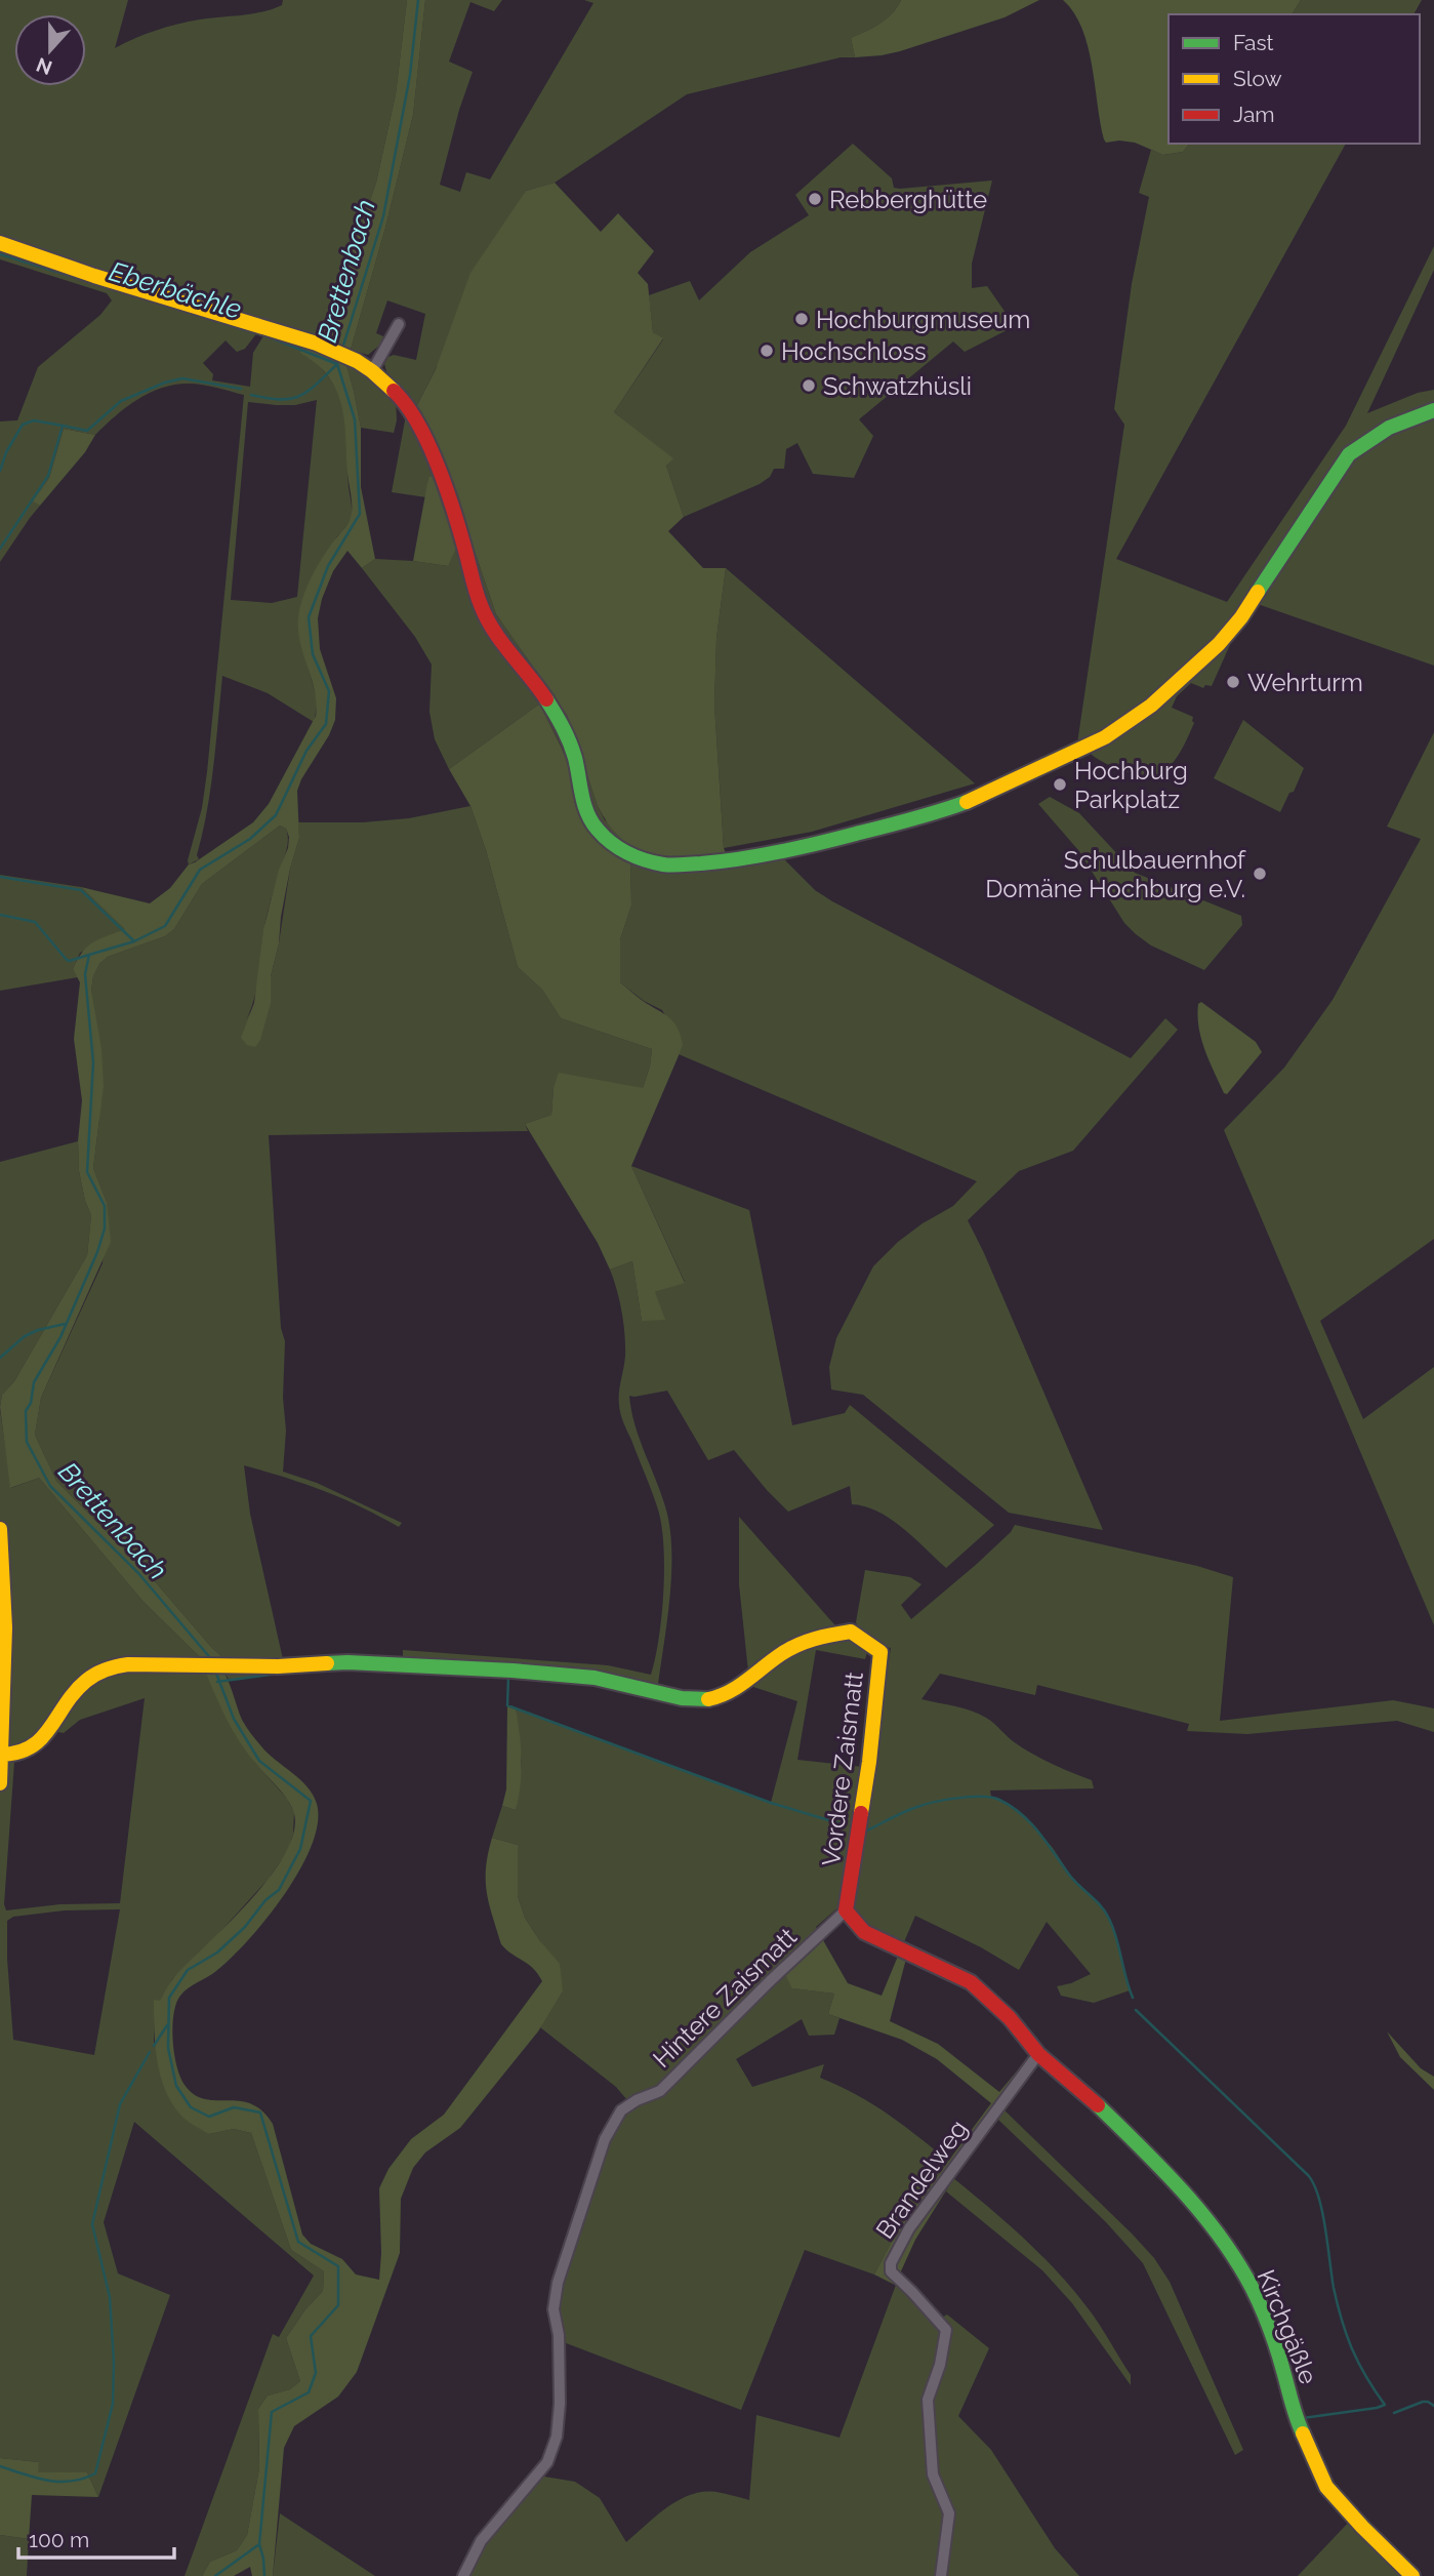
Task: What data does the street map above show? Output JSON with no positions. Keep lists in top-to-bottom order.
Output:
{
  "streets": {
    "street": [
      "Vordere Zaismatt",
      "Hintere Zaismatt",
      "Brandelweg",
      "Kirchgäßle"
    ]
  },
  "crossings": [
    ["Vordere Zaismatt", "Hintere Zaismatt"],
    ["Brandelweg", "Kirchgäßle"]
  ],
  "water": ["Brettenbach", "Eberbächle"],
  "places": [
    "Rebberghütte",
    "Hochburgmuseum",
    "Hochschloss",
    "Schwatzhüsli",
    "Wehrturm",
    "Hochburg Parkplatz",
    "Schulbauernhof Domäne Hochburg e.V."
  ],
  "legend": ["Fast", "Slow", "Jam"],
  "scale_bar": "100 m",
  "north": "bottom"
}
